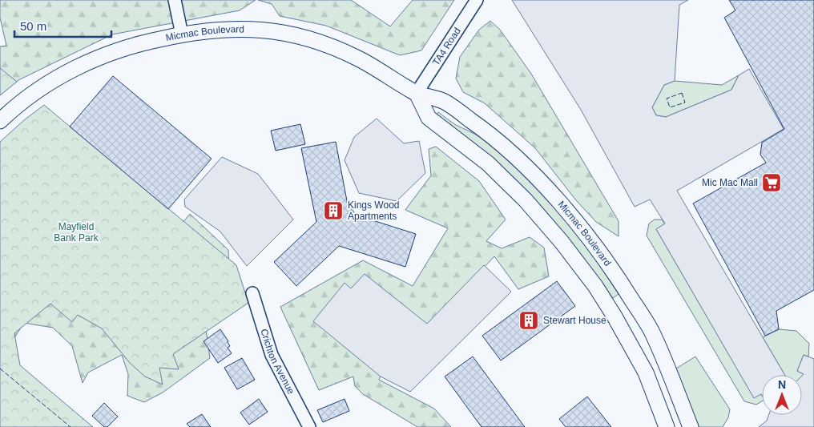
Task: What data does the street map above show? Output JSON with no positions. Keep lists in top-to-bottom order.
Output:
{
  "streets": {
    "street": ["Micmac Boulevard", "TA4 Road", "Crichton Avenue"]
  },
  "crossings": [
    ["Micmac Boulevard", "TA4 Road"]
  ],
  "parks": ["Mayfield Bank Park"],
  "places": {
    "supermarket": ["Mic Mac Mall"],
    "building": ["Kings Wood Apartments", "Stewart House"]
  },
  "scale_bar": "50 m",
  "north": "top"
}
